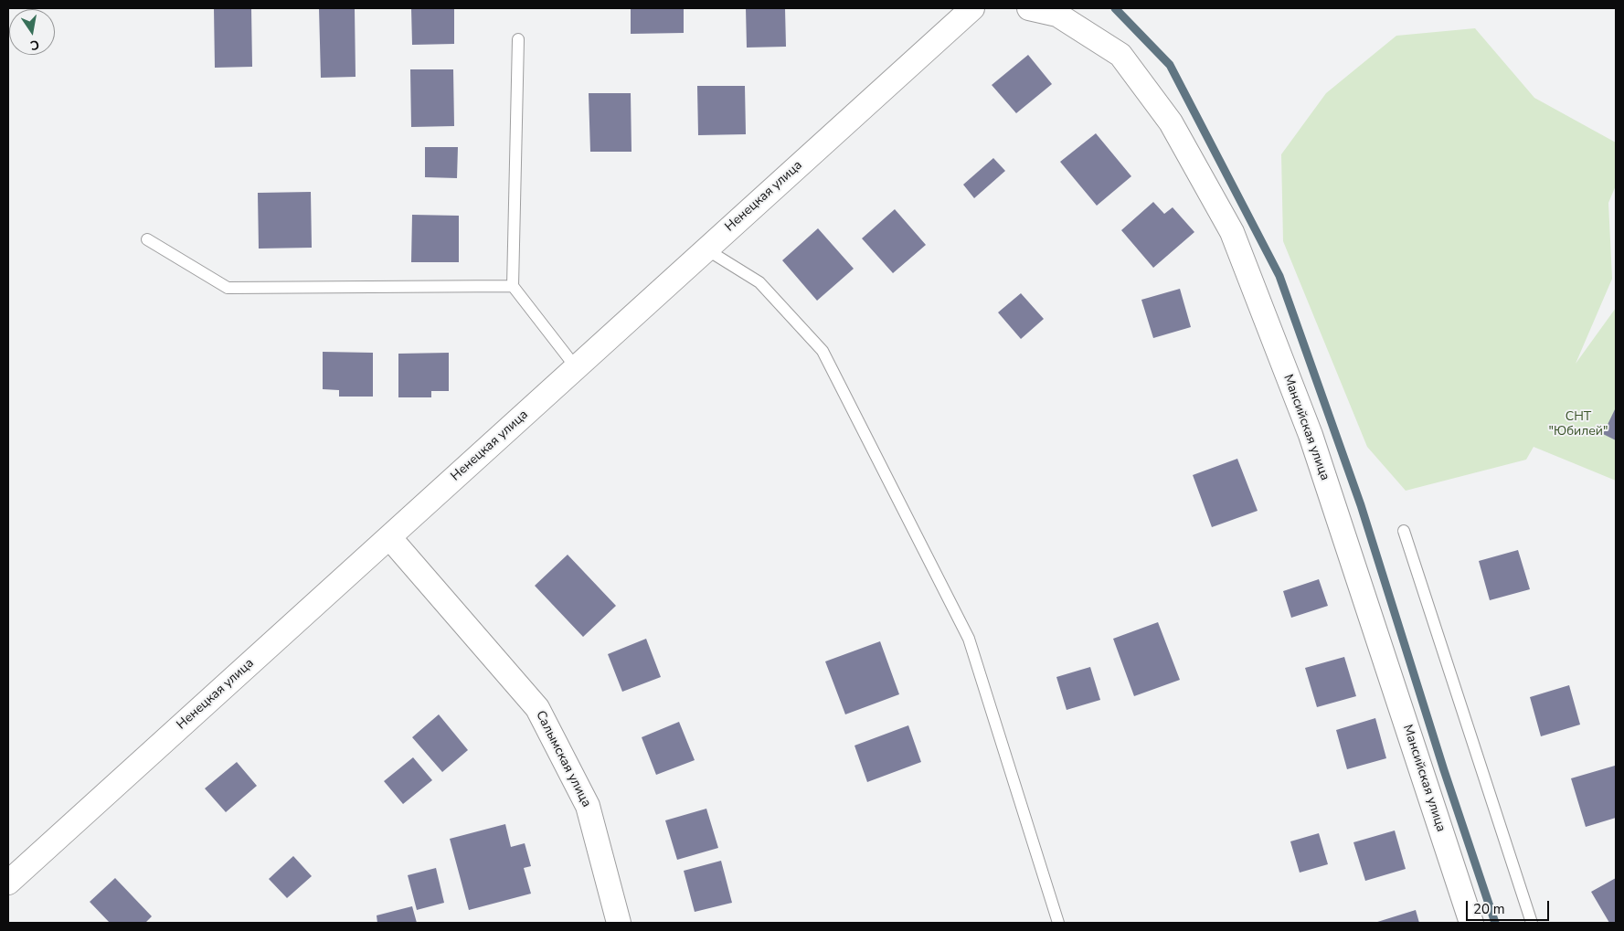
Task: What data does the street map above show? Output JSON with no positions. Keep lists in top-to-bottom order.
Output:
{
  "streets": {
    "street": ["Ненецкая улица", "Мансийская улица", "Салымская улица"]
  },
  "crossings": [
    ["Ненецкая улица", "Салымская улица"]
  ],
  "parks": ["СНТ \"Юбилей\""],
  "scale_bar": "20 m",
  "north": "bottom"
}
